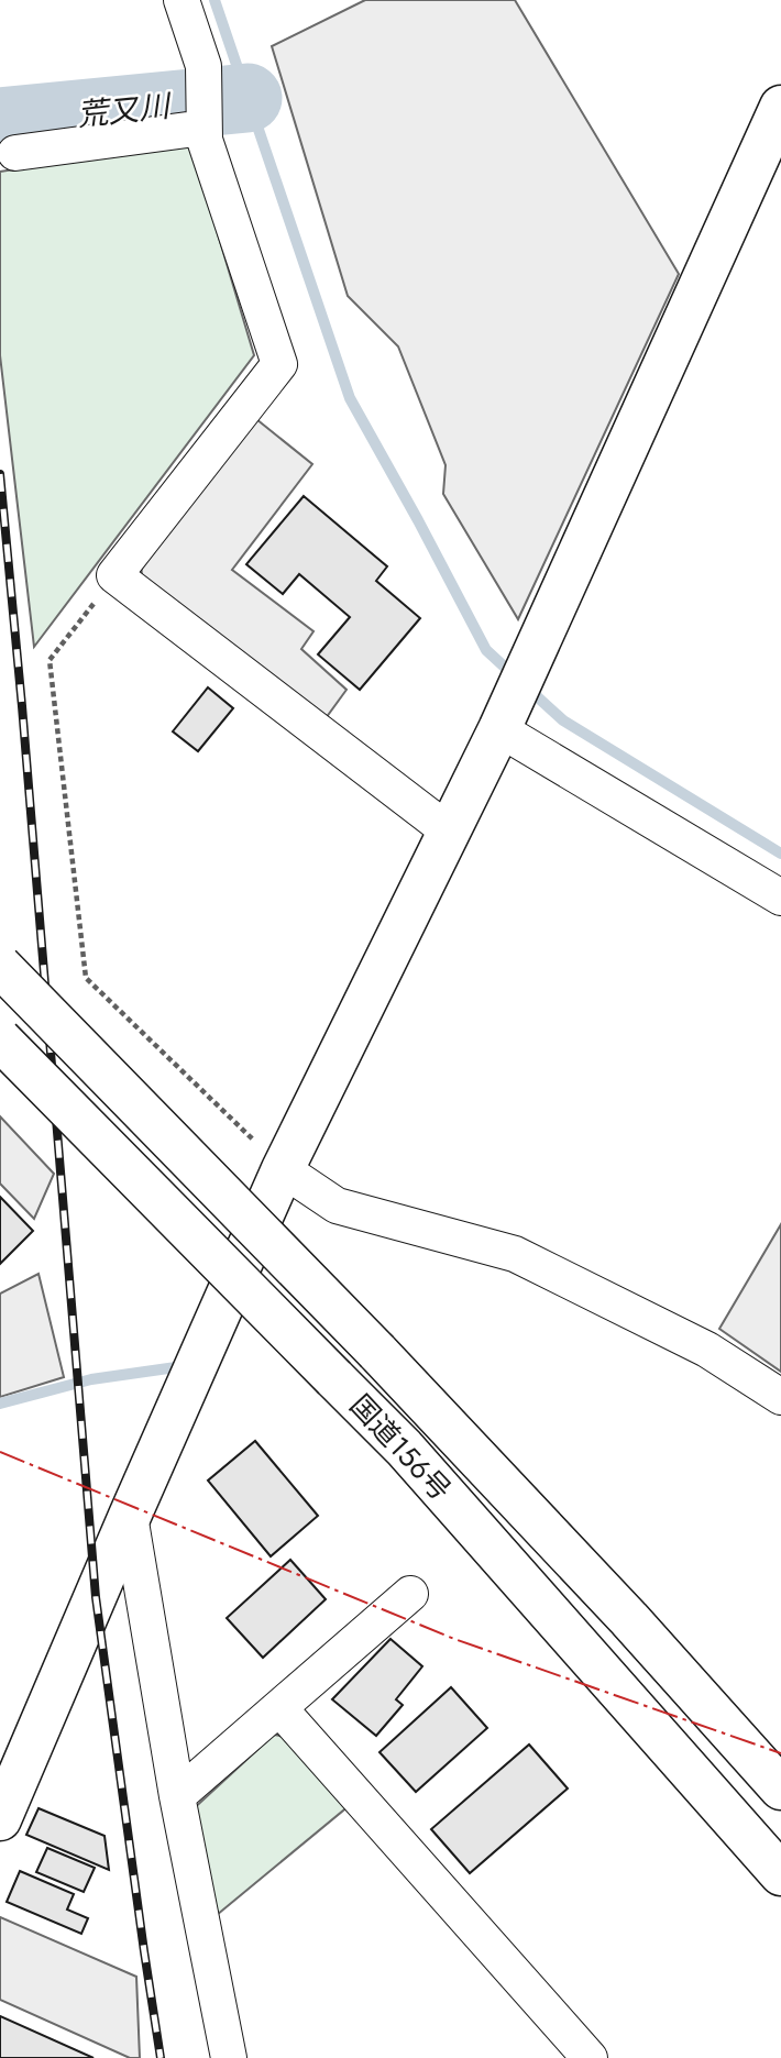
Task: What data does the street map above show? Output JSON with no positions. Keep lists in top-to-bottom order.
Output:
{
  "streets": {
    "main road": ["国道156号"]
  },
  "water": ["荒又川"]
}
